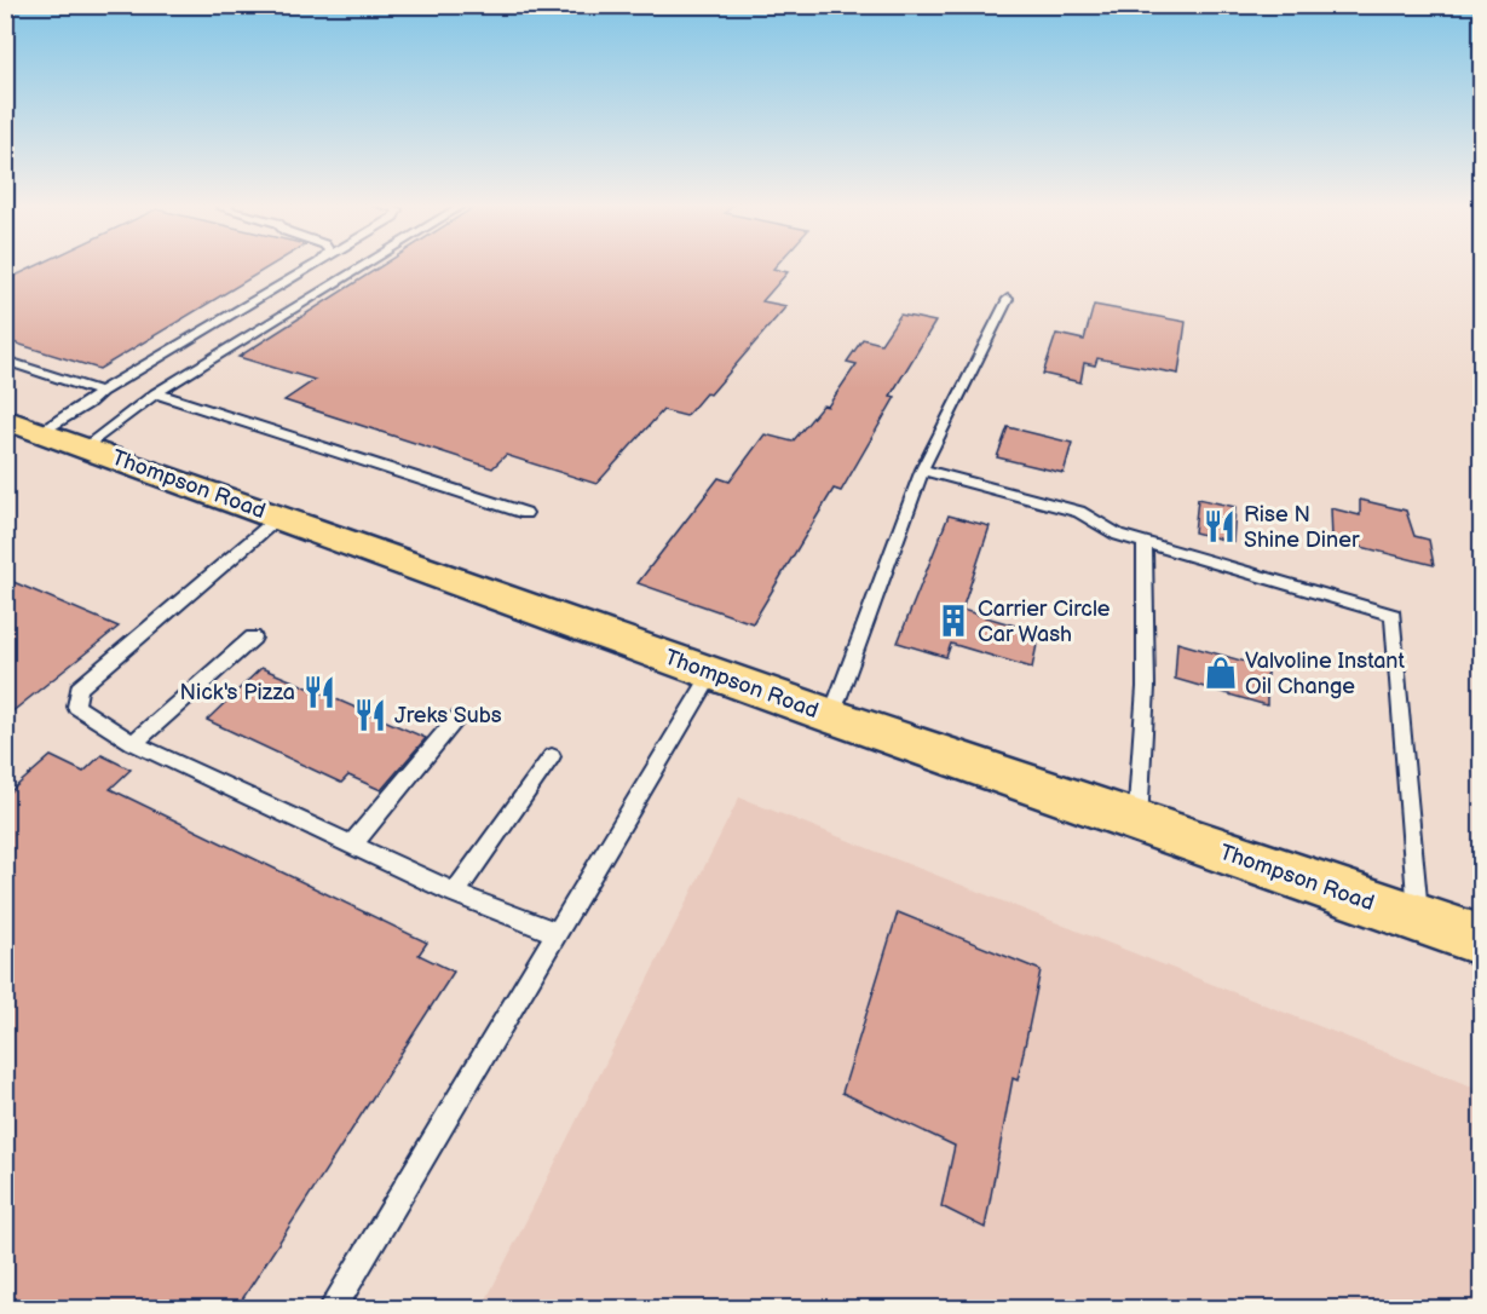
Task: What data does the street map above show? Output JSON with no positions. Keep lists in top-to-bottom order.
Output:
{
  "streets": {
    "main road": ["Thompson Road"]
  },
  "places": {
    "restaurant": ["Rise N Shine Diner", "Nick's Pizza", "Jreks Subs"],
    "building": ["Carrier Circle Car Wash"],
    "shop": ["Valvoline Instant Oil Change"]
  }
}
